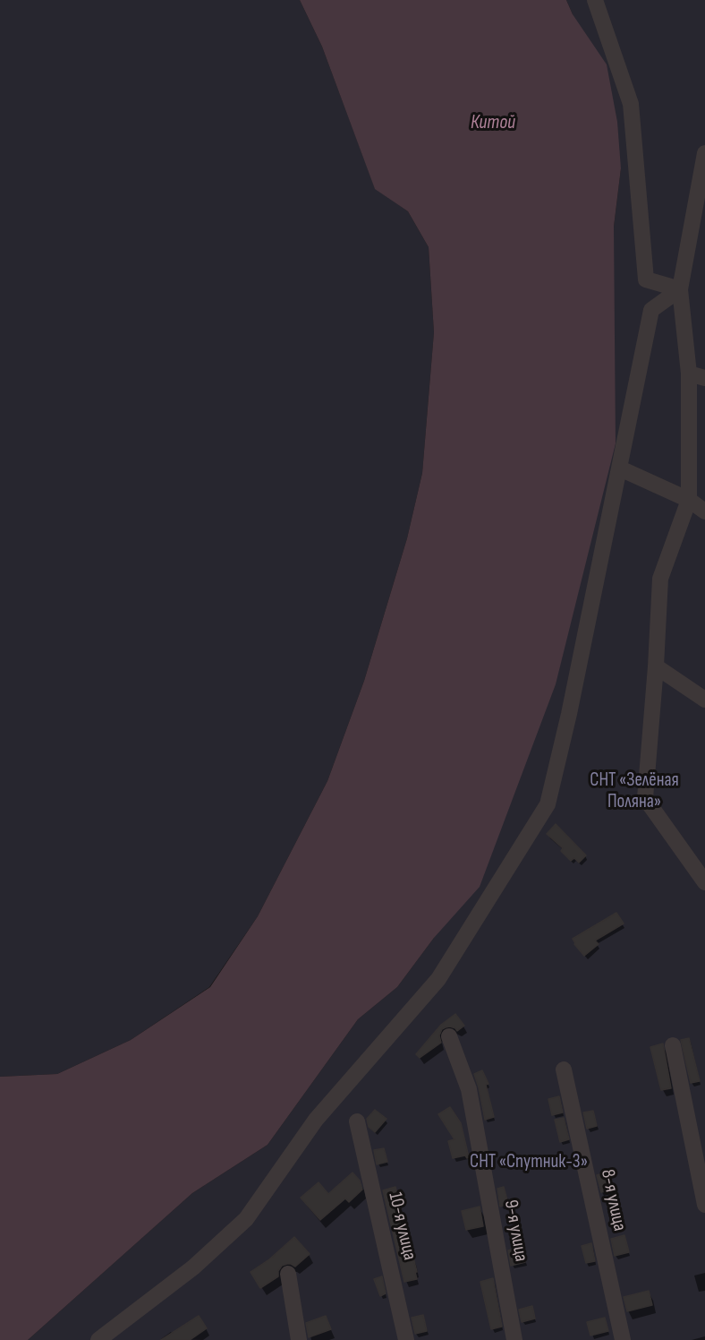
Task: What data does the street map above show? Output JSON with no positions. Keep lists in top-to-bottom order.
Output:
{
  "streets": {
    "street": ["8-я улица", "10-я улица", "9-я улица"]
  },
  "water": ["Китой"],
  "parks": ["СНТ «Зелёная Поляна»", "СНТ «Спутник-3»"]
}
